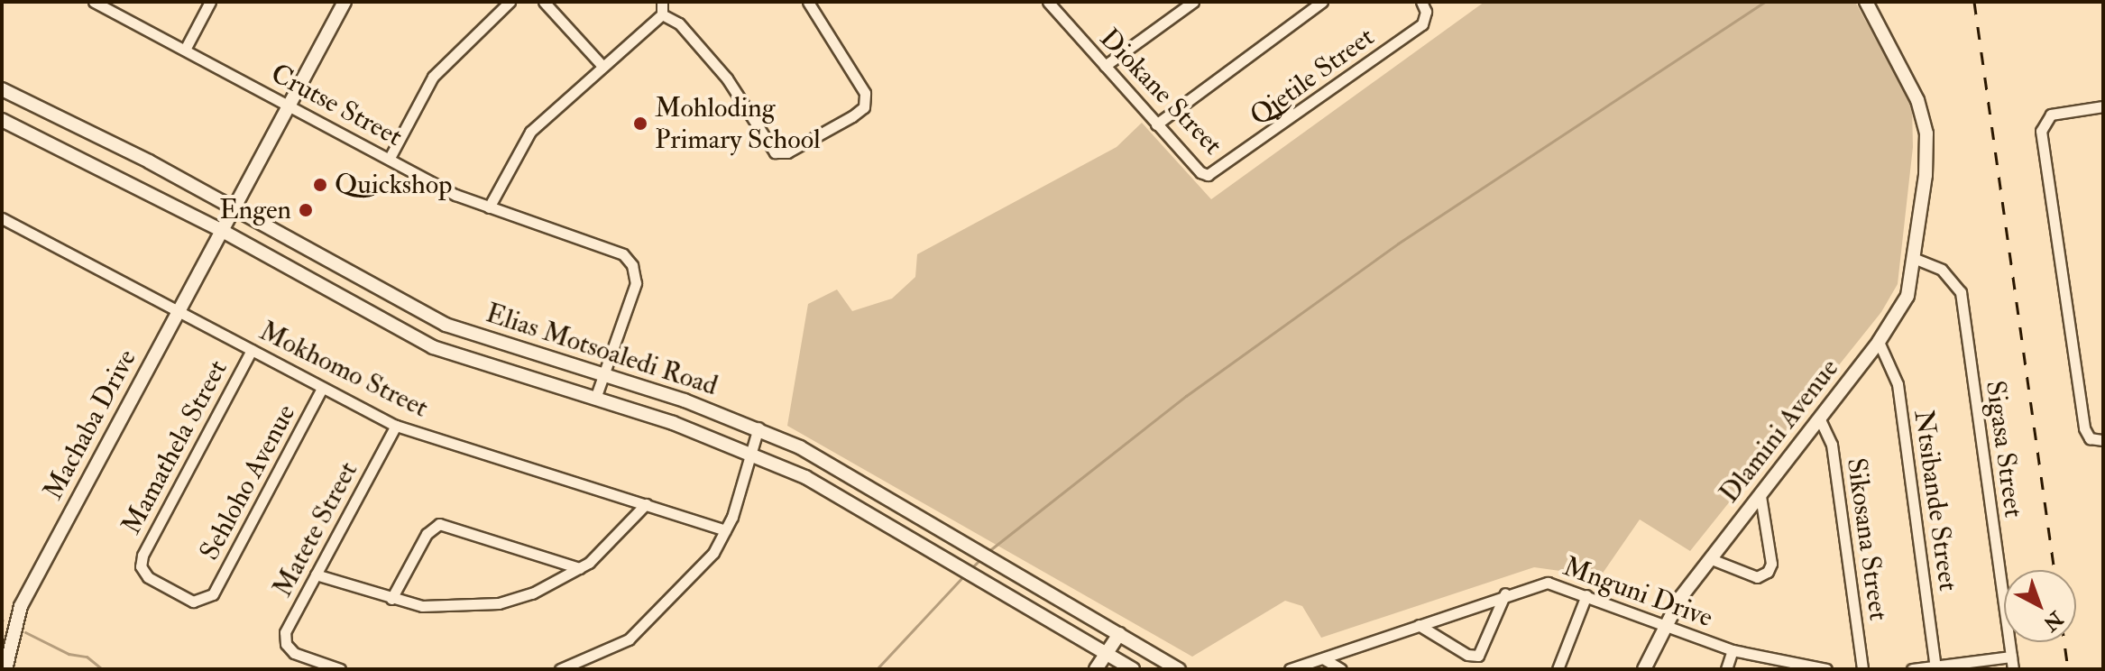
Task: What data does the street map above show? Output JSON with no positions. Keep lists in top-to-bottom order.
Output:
{
  "streets": {
    "main road": ["Elias Motsoaledi Road", "Machaba Drive", "Dlamini Avenue"],
    "street": [
      "Qjetile Street",
      "Diokane Street",
      "Crutse Street",
      "Mokhomo Street",
      "Mamathela Street",
      "Sigasa Street",
      "Sehloho Avenue",
      "Ntsibande Street",
      "Matete Street",
      "Sikosana Street",
      "Mnguni Drive"
    ]
  },
  "crossings": [
    ["Qjetile Street", "Diokane Street"],
    ["Crutse Street", "Elias Motsoaledi Road"],
    ["Crutse Street", "Machaba Drive"],
    ["Elias Motsoaledi Road", "Machaba Drive"],
    ["Mokhomo Street", "Machaba Drive"],
    ["Mokhomo Street", "Mamathela Street"],
    ["Mokhomo Street", "Sehloho Avenue"],
    ["Mokhomo Street", "Matete Street"],
    ["Dlamini Avenue", "Sigasa Street"],
    ["Dlamini Avenue", "Ntsibande Street"],
    ["Dlamini Avenue", "Sikosana Street"],
    ["Dlamini Avenue", "Mnguni Drive"],
    ["Mamathela Street", "Sehloho Avenue"]
  ],
  "places": ["Mohloding Primary School", "Quickshop", "Engen"],
  "north": "bottom right"
}
